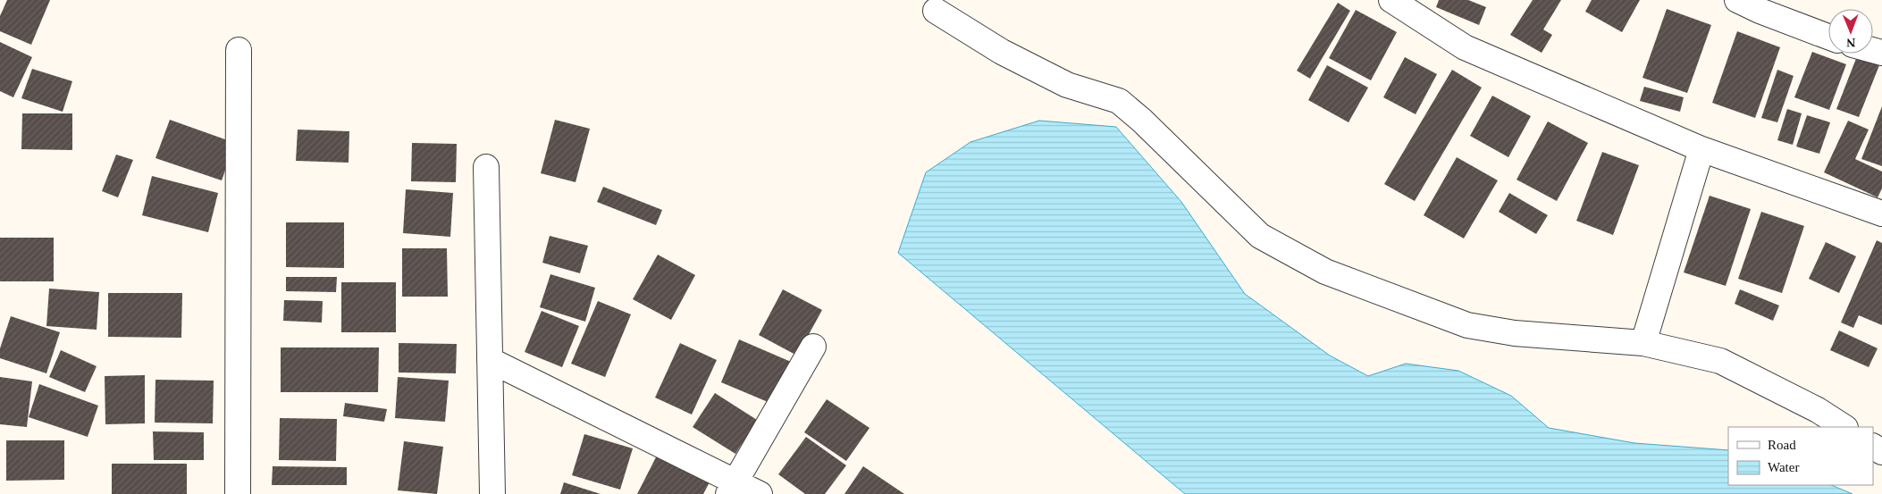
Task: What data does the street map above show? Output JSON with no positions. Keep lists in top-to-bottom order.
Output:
{
  "legend": ["Road", "Water"],
  "north": "bottom"
}
